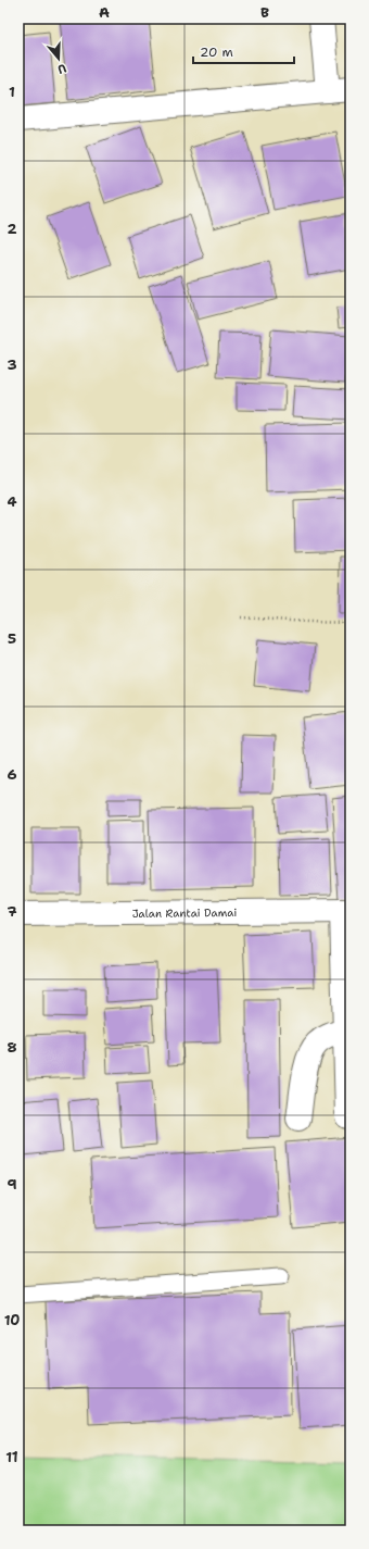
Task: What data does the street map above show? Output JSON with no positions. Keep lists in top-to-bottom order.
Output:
{
  "streets": {
    "street": ["Jalan Rantai Damai"]
  },
  "scale_bar": "20 m",
  "north": "bottom",
  "grid": {
    "columns": ["A", "B"],
    "rows": [
      "1",
      "2",
      "3",
      "4",
      "5",
      "6",
      "7",
      "8",
      "9",
      "10",
      "11"
    ]
  }
}
